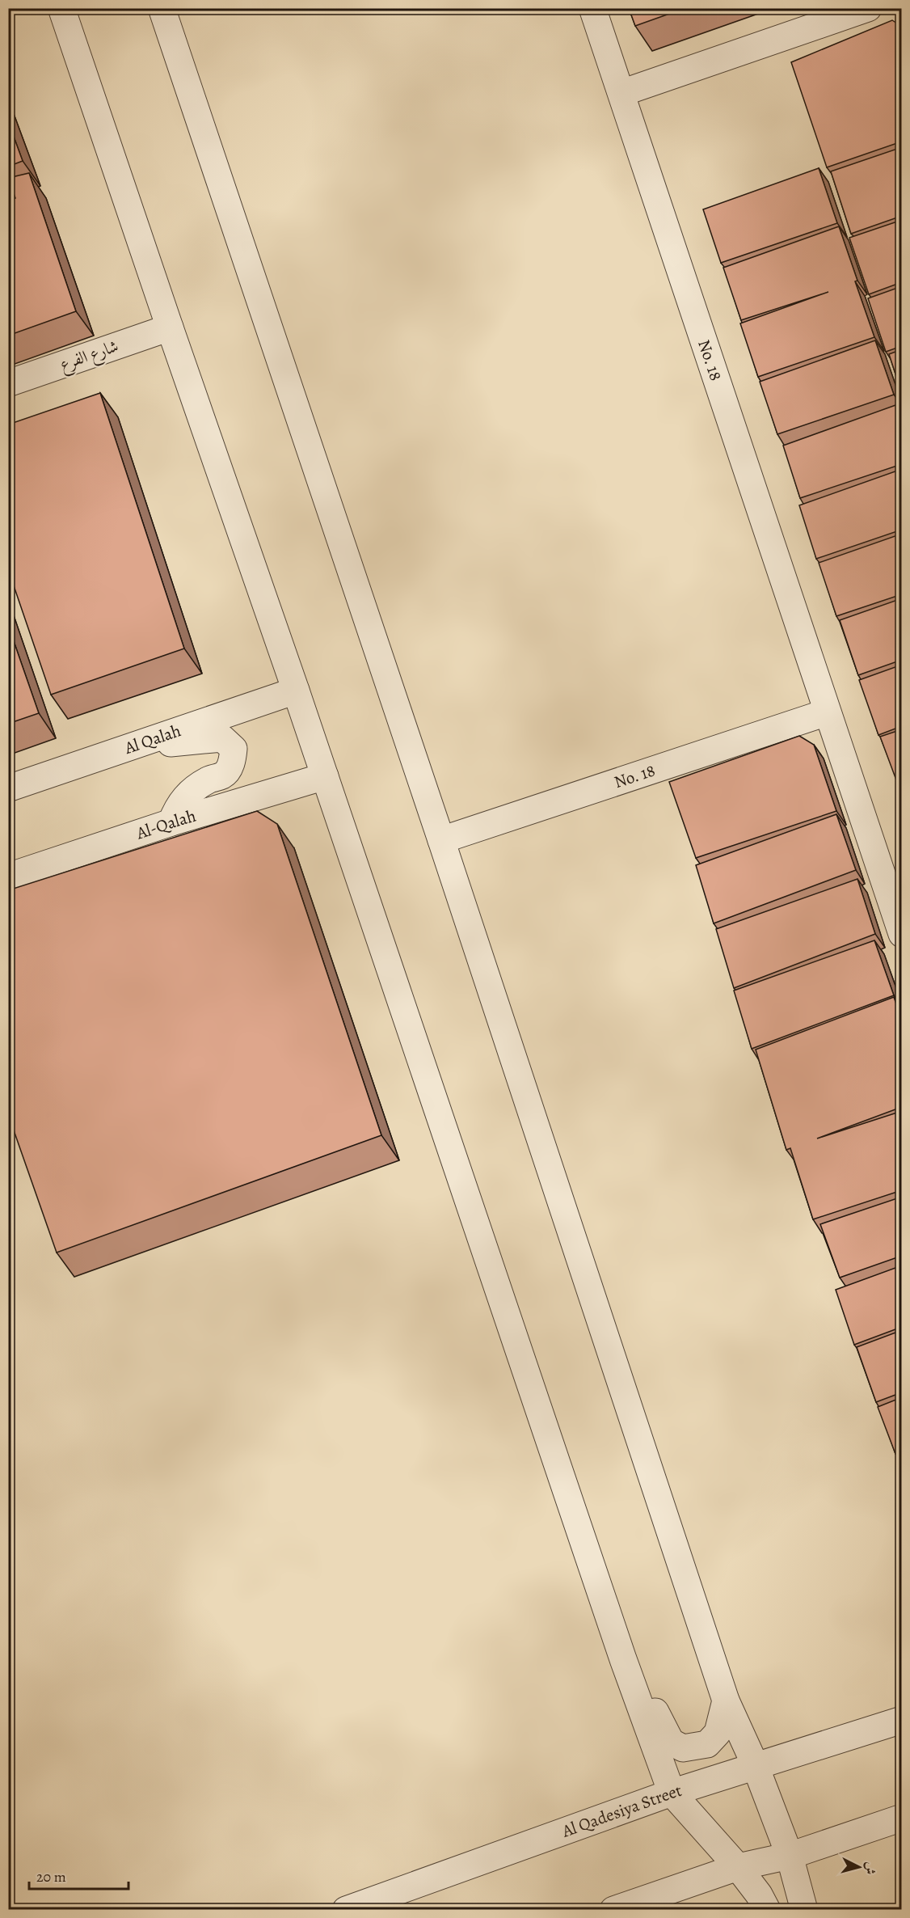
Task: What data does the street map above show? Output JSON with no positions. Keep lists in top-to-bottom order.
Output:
{
  "streets": {
    "street": [
      "شارع الفرع",
      "No. 18",
      "Al Qalah",
      "Al-Qalah",
      "Al Qadesiya Street"
    ]
  },
  "scale_bar": "20 m",
  "north": "right"
}
